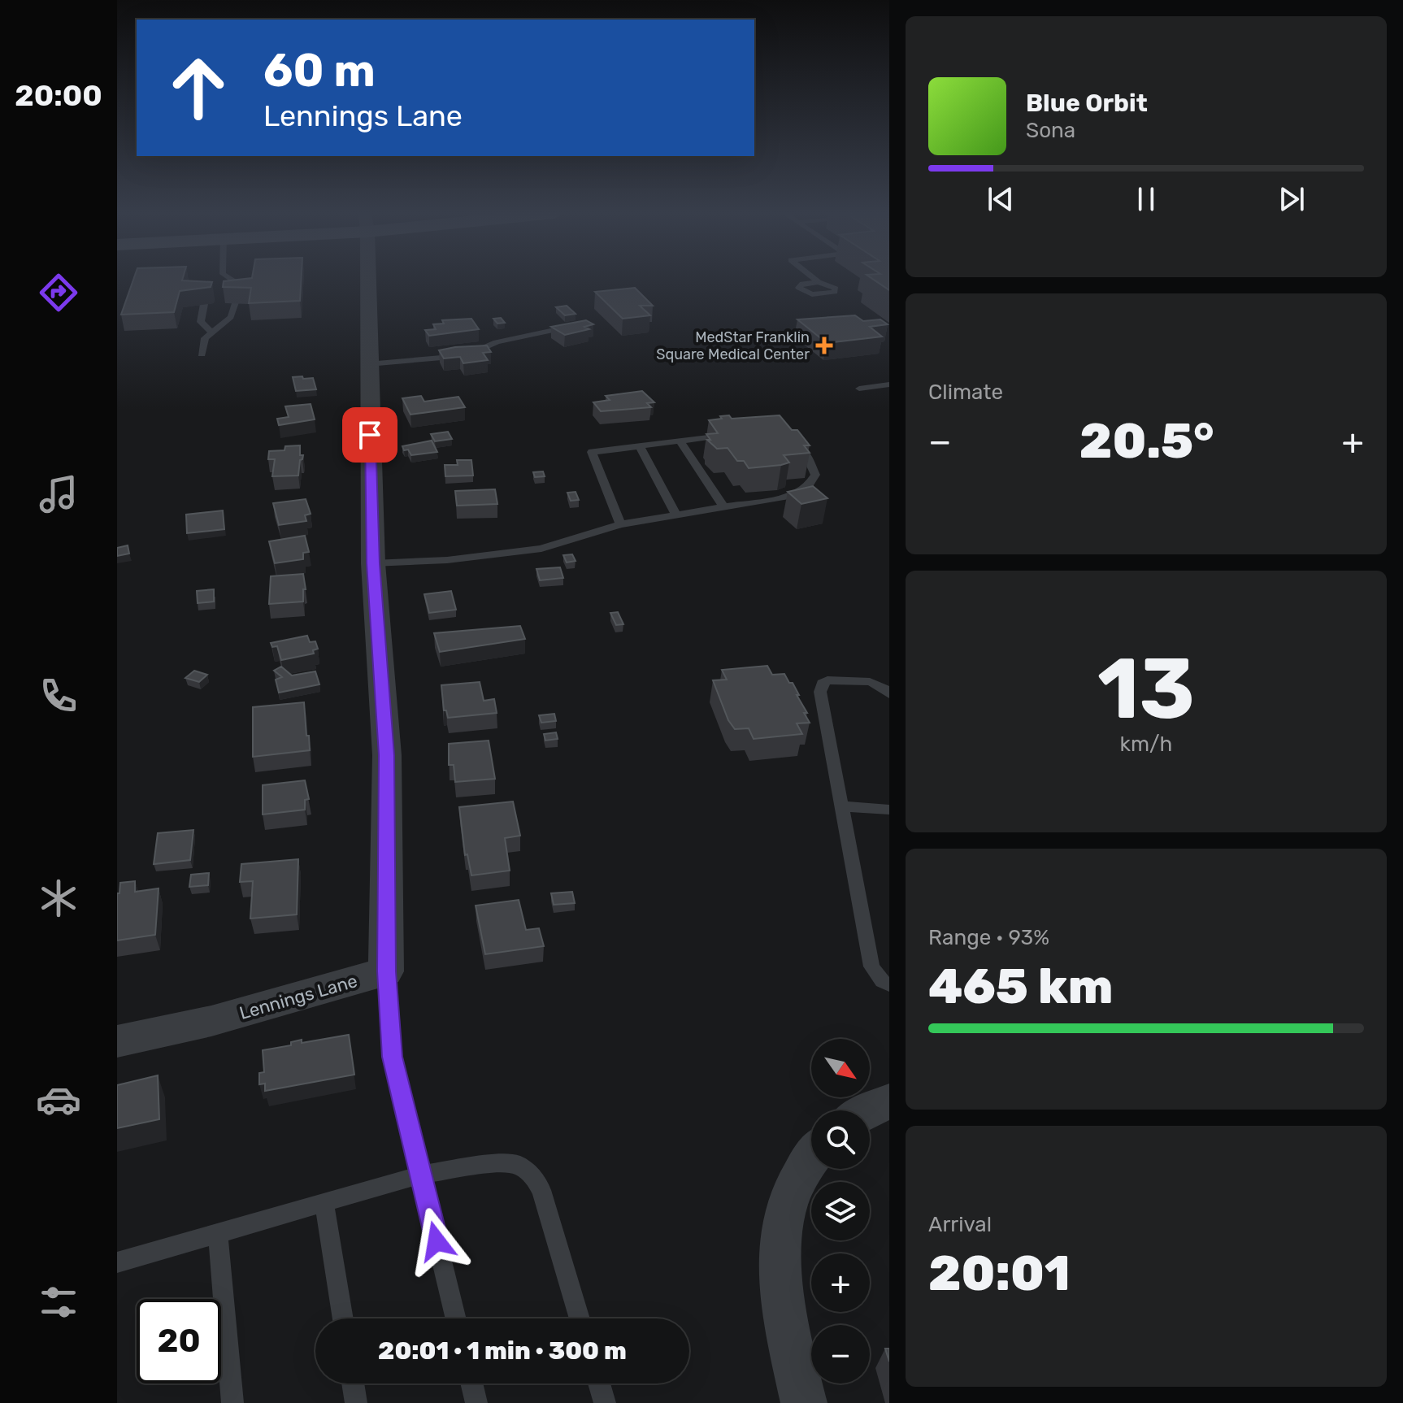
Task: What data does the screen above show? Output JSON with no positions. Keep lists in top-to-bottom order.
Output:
{
  "streets": {
    "street": ["Lennings Lane"]
  },
  "places": {
    "health": ["MedStar Franklin Square Medical Center"]
  },
  "north": "bottom right",
  "page": {
    "tabs": "20:00",
    "turn": ["60 m", "Lennings Lane"],
    "song": ["Blue Orbit", "Sona"],
    "tile": [
      "Climate",
      ["13", "km/h"],
      ["Range · 93%", "465 km"],
      ["Arrival", "20:01"]
    ],
    "heat": ["−", "20.5°", "+"],
    "map_buttons": ["+", "−"],
    "limit": "20",
    "trip": "20:01 · 1 min · 300 m"
  }
}
